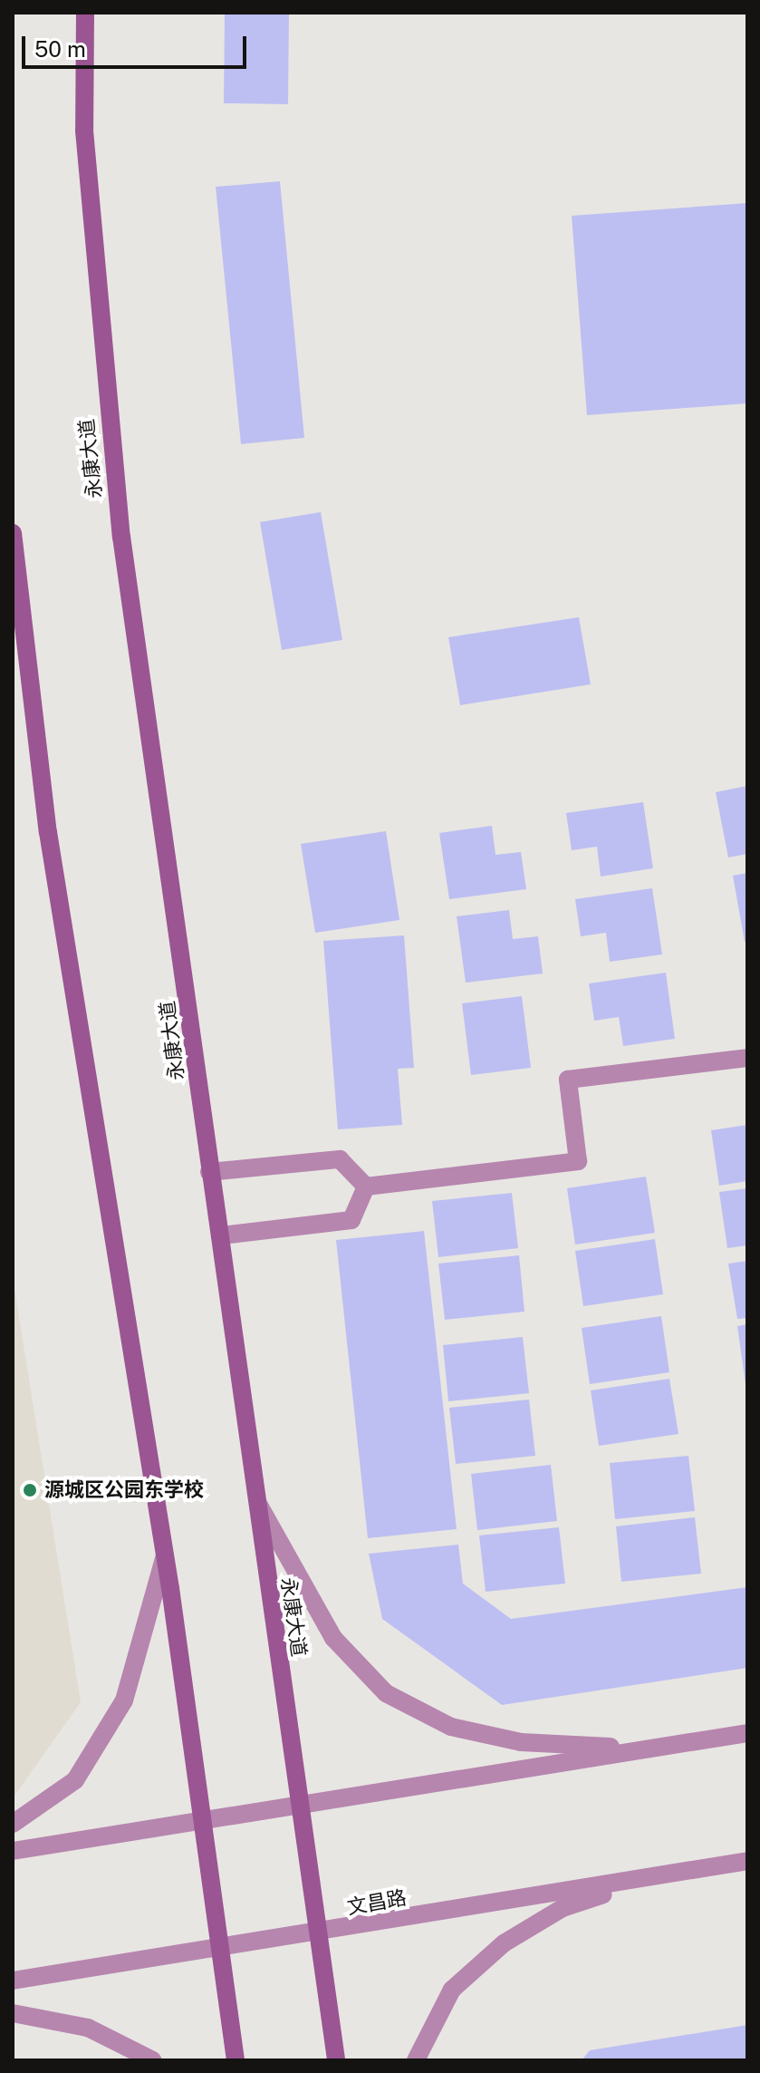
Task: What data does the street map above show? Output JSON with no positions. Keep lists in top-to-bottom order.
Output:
{
  "streets": {
    "main road": ["永康大道"],
    "street": ["文昌路"]
  },
  "crossings": [
    ["永康大道", "文昌路"]
  ],
  "places": ["源城区公园东学校"],
  "scale_bar": "50 m"
}
